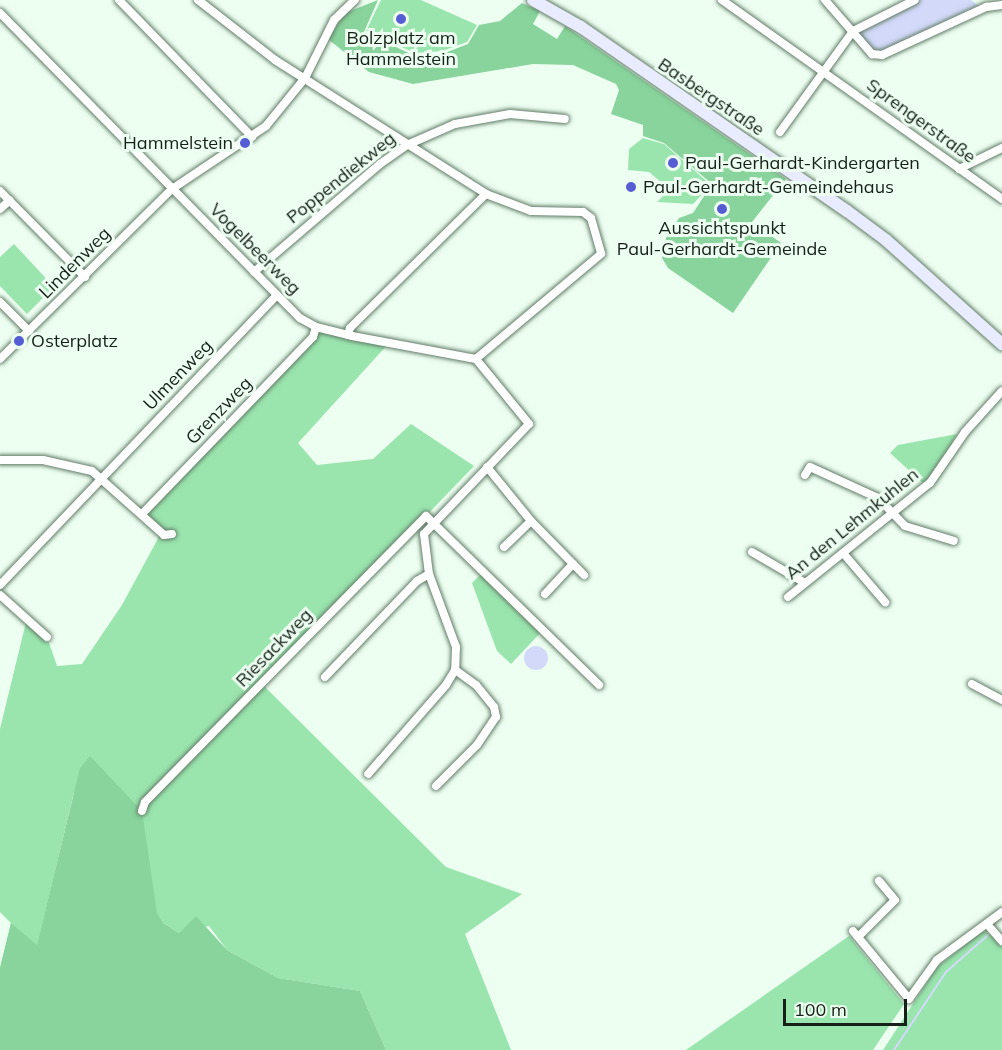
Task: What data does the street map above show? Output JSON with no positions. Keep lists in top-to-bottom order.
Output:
{
  "streets": {
    "main road": ["Basbergstraße"],
    "street": [
      "Sprengerstraße",
      "Poppendiekweg",
      "Vogelbeerweg",
      "Lindenweg",
      "Ulmenweg",
      "Grenzweg",
      "An den Lehmkuhlen",
      "Riesackweg"
    ]
  },
  "crossings": [
    ["Poppendiekweg", "Vogelbeerweg"],
    ["Vogelbeerweg", "Lindenweg"],
    ["Vogelbeerweg", "Ulmenweg"],
    ["Vogelbeerweg", "Grenzweg"],
    ["Vogelbeerweg", "Riesackweg"]
  ],
  "places": [
    "Bolzplatz am Hammelstein",
    "Hammelstein",
    "Paul-Gerhardt-Kindergarten",
    "Paul-Gerhardt-Gemeindehaus",
    "Aussichtspunkt Paul-Gerhardt-Gemeinde",
    "Osterplatz"
  ],
  "scale_bar": "100 m"
}
